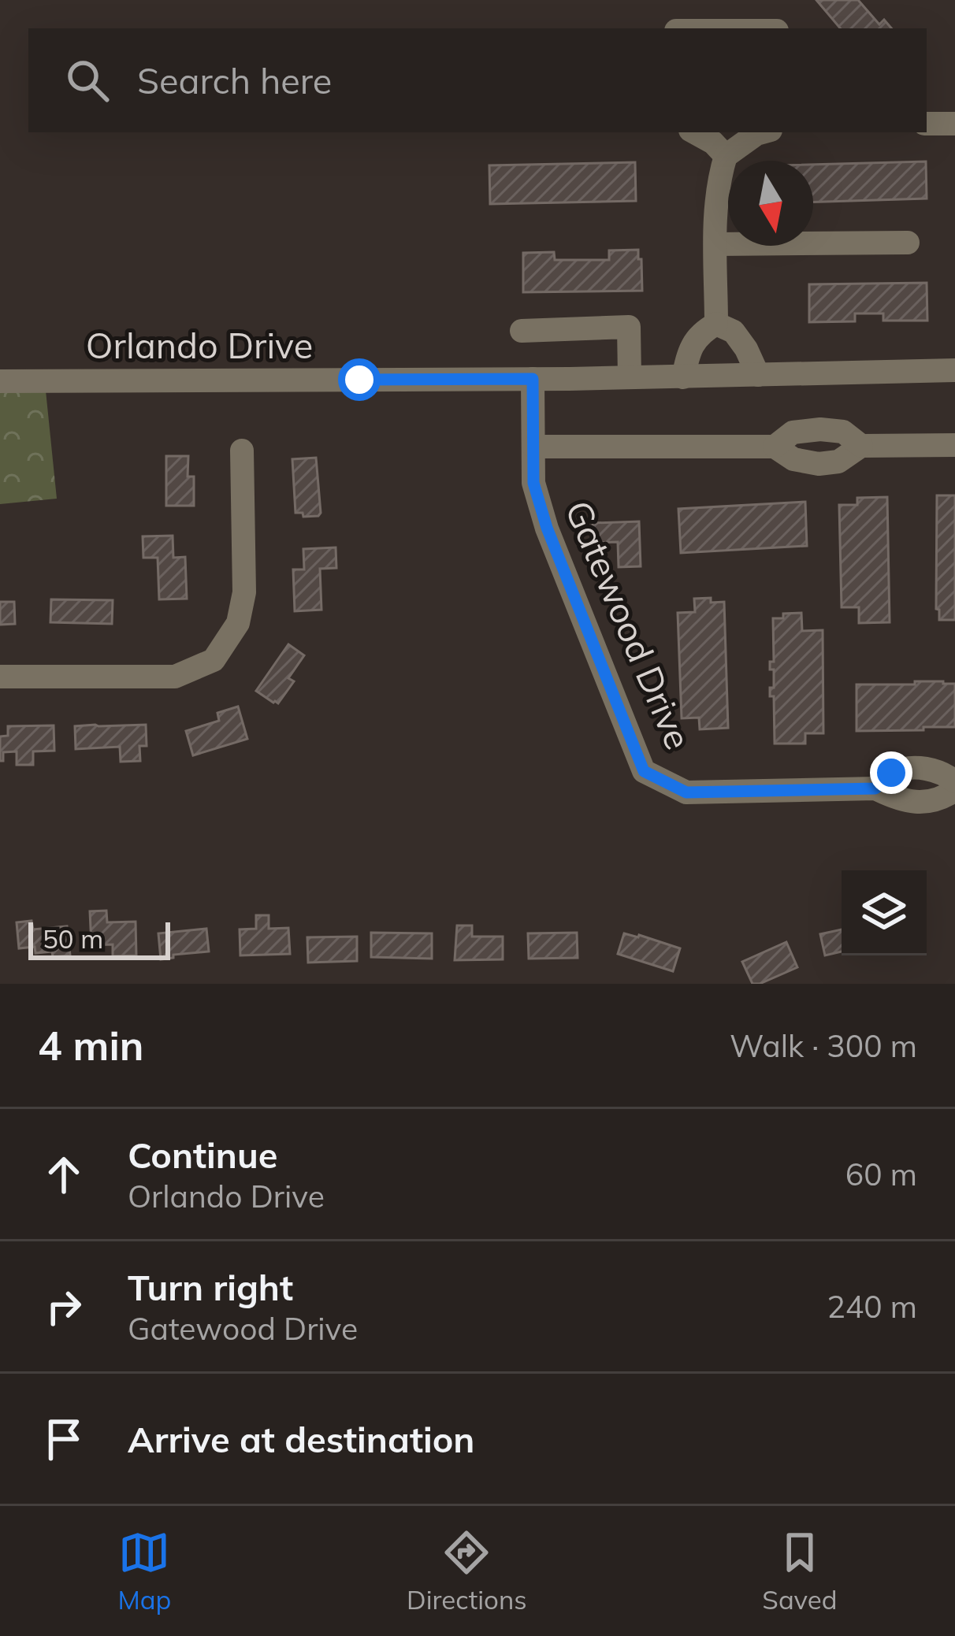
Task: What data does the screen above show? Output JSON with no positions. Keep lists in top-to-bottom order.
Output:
{
  "streets": {
    "street": ["Orlando Drive", "Gatewood Drive"]
  },
  "crossings": [
    ["Orlando Drive", "Gatewood Drive"]
  ],
  "scale_bar": "50 m",
  "north": "bottom",
  "page": {
    "search": "Search here",
    "scale": "50 m",
    "heading": ["4 min", "Walk · 300 m"],
    "list": [
      ["Continue", "Orlando Drive", "60 m"],
      ["Turn right", "Gatewood Drive", "240 m"],
      "Arrive at destination"
    ],
    "nav": ["Map", "Directions", "Saved"]
  }
}
